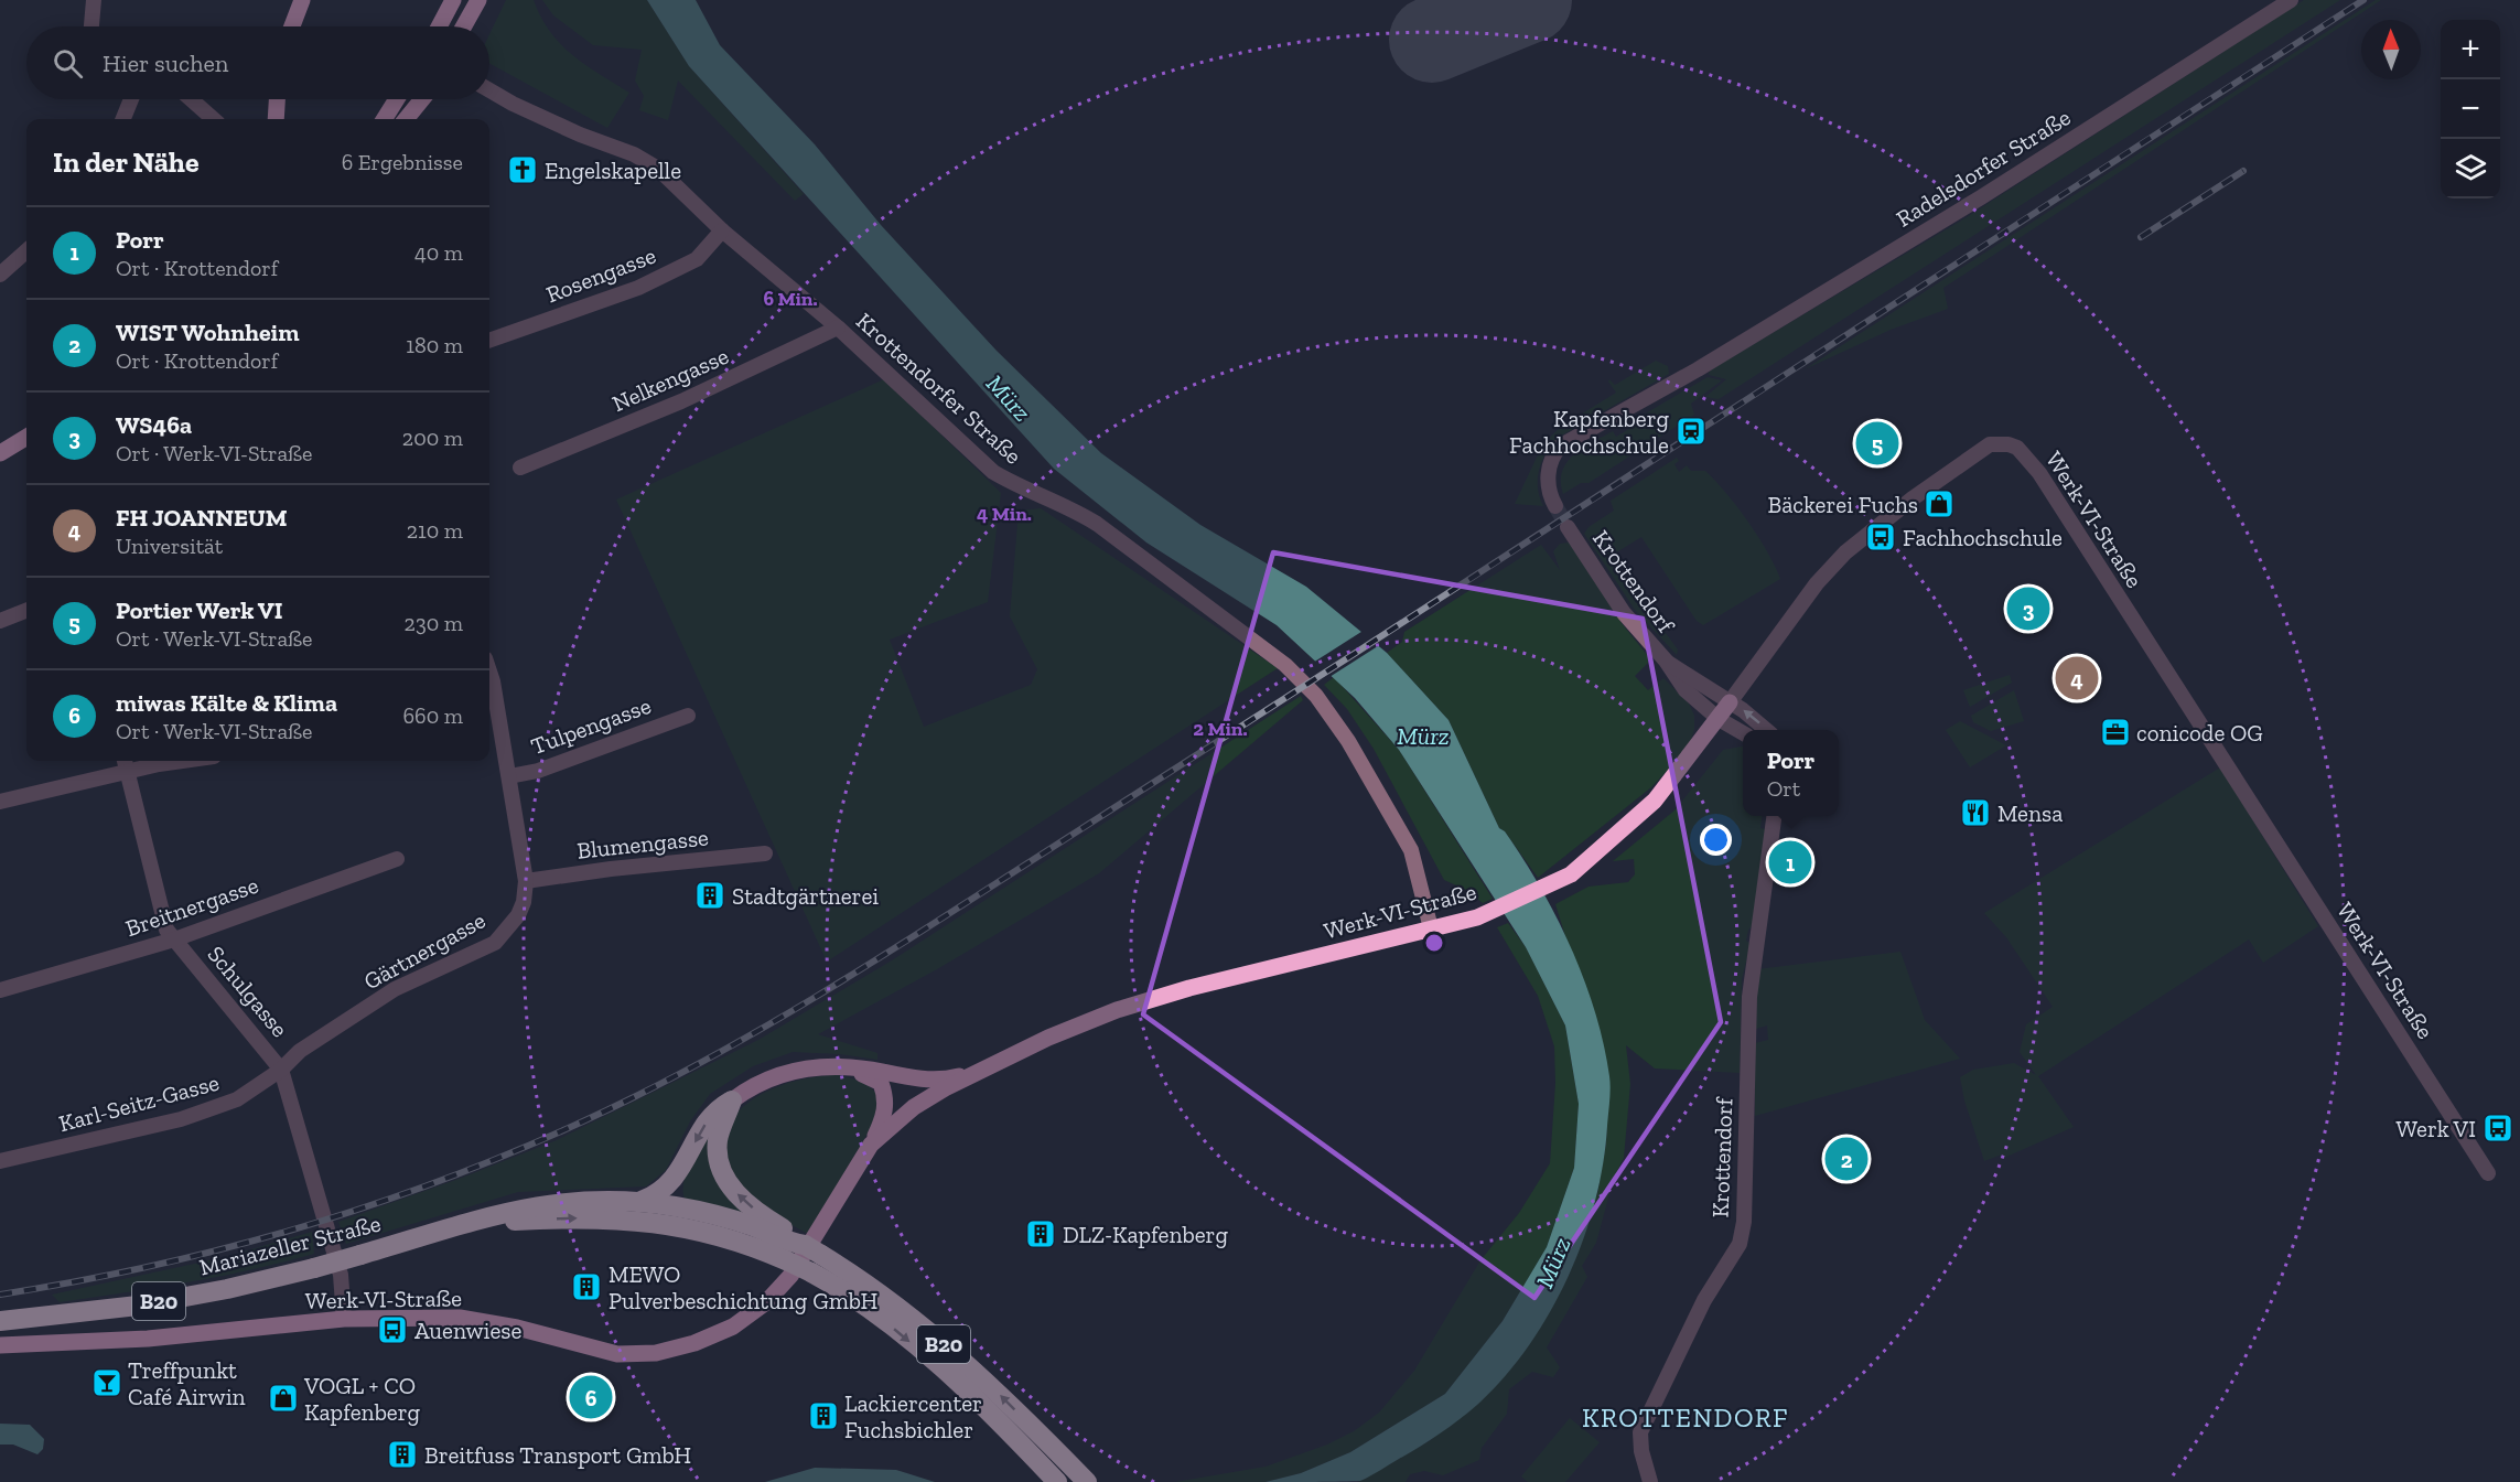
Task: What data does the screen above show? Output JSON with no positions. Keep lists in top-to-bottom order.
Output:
{
  "streets": {
    "highway": ["Mariazeller Straße", "B20"],
    "main road": ["Werk-VI-Straße"],
    "street": [
      "Radelsdorfer Straße",
      "Rosengasse",
      "Nelkengasse",
      "Krottendorfer Straße",
      "Krottendorf",
      "Tulpengasse",
      "Blumengasse",
      "Breitnergasse",
      "Gärtnergasse",
      "Schulgasse",
      "Karl-Seitz-Gasse"
    ]
  },
  "crossings": [
    ["Rosengasse", "Krottendorfer Straße"],
    ["Nelkengasse", "Krottendorfer Straße"],
    ["Krottendorfer Straße", "Werk-VI-Straße"],
    ["Werk-VI-Straße", "Krottendorf"],
    ["Tulpengasse", "Gärtnergasse"],
    ["Blumengasse", "Gärtnergasse"],
    ["Breitnergasse", "Schulgasse"],
    ["Gärtnergasse", "Schulgasse"],
    ["Gärtnergasse", "Karl-Seitz-Gasse"],
    ["Schulgasse", "Karl-Seitz-Gasse"],
    ["Mariazeller Straße", "B20"]
  ],
  "districts": ["KROTTENDORF"],
  "water": ["Mürz"],
  "places": {
    "church": ["Engelskapelle"],
    "station": ["Kapfenberg Fachhochschule"],
    "shop": ["Bäckerei Fuchs", "VOGL + CO Kapfenberg"],
    "bus stop": ["Fachhochschule", "Werk VI", "Auenwiese"],
    "office": ["conicode OG"],
    "restaurant": ["Mensa"],
    "building": [
      "Stadtgärtnerei",
      "DLZ-Kapfenberg",
      "MEWO Pulverbeschichtung GmbH",
      "Lackiercenter Fuchsbichler",
      "Breitfuss Transport GmbH"
    ],
    "bar": ["Treffpunkt Café Airwin"]
  },
  "north": "top",
  "page": {
    "map_buttons": ["+", "−"],
    "search": "Hier suchen",
    "heading": ["In der Nähe", "6 Ergebnisse"],
    "list": [
      {
        "mark": "1",
        "name": "Porr",
        "note": "Ort · Krottendorf",
        "value": "40 m"
      },
      {
        "mark": "2",
        "name": "WIST Wohnheim",
        "note": "Ort · Krottendorf",
        "value": "180 m"
      },
      {
        "mark": "3",
        "name": "WS46a",
        "note": "Ort · Werk-VI-Straße",
        "value": "200 m"
      },
      {
        "mark": "4",
        "name": "FH JOANNEUM",
        "note": "Universität",
        "value": "210 m"
      },
      {
        "mark": "5",
        "name": "Portier Werk VI",
        "note": "Ort · Werk-VI-Straße",
        "value": "230 m"
      },
      {
        "mark": "6",
        "name": "miwas Kälte & Klima",
        "note": "Ort · Werk-VI-Straße",
        "value": "660 m"
      }
    ],
    "pins": [
      "5",
      "3",
      "4",
      "1",
      "2",
      "6"
    ],
    "popup": ["Porr", "Ort"]
  },
  "rings": ["6 Min.", "4 Min.", "2 Min."]
}
